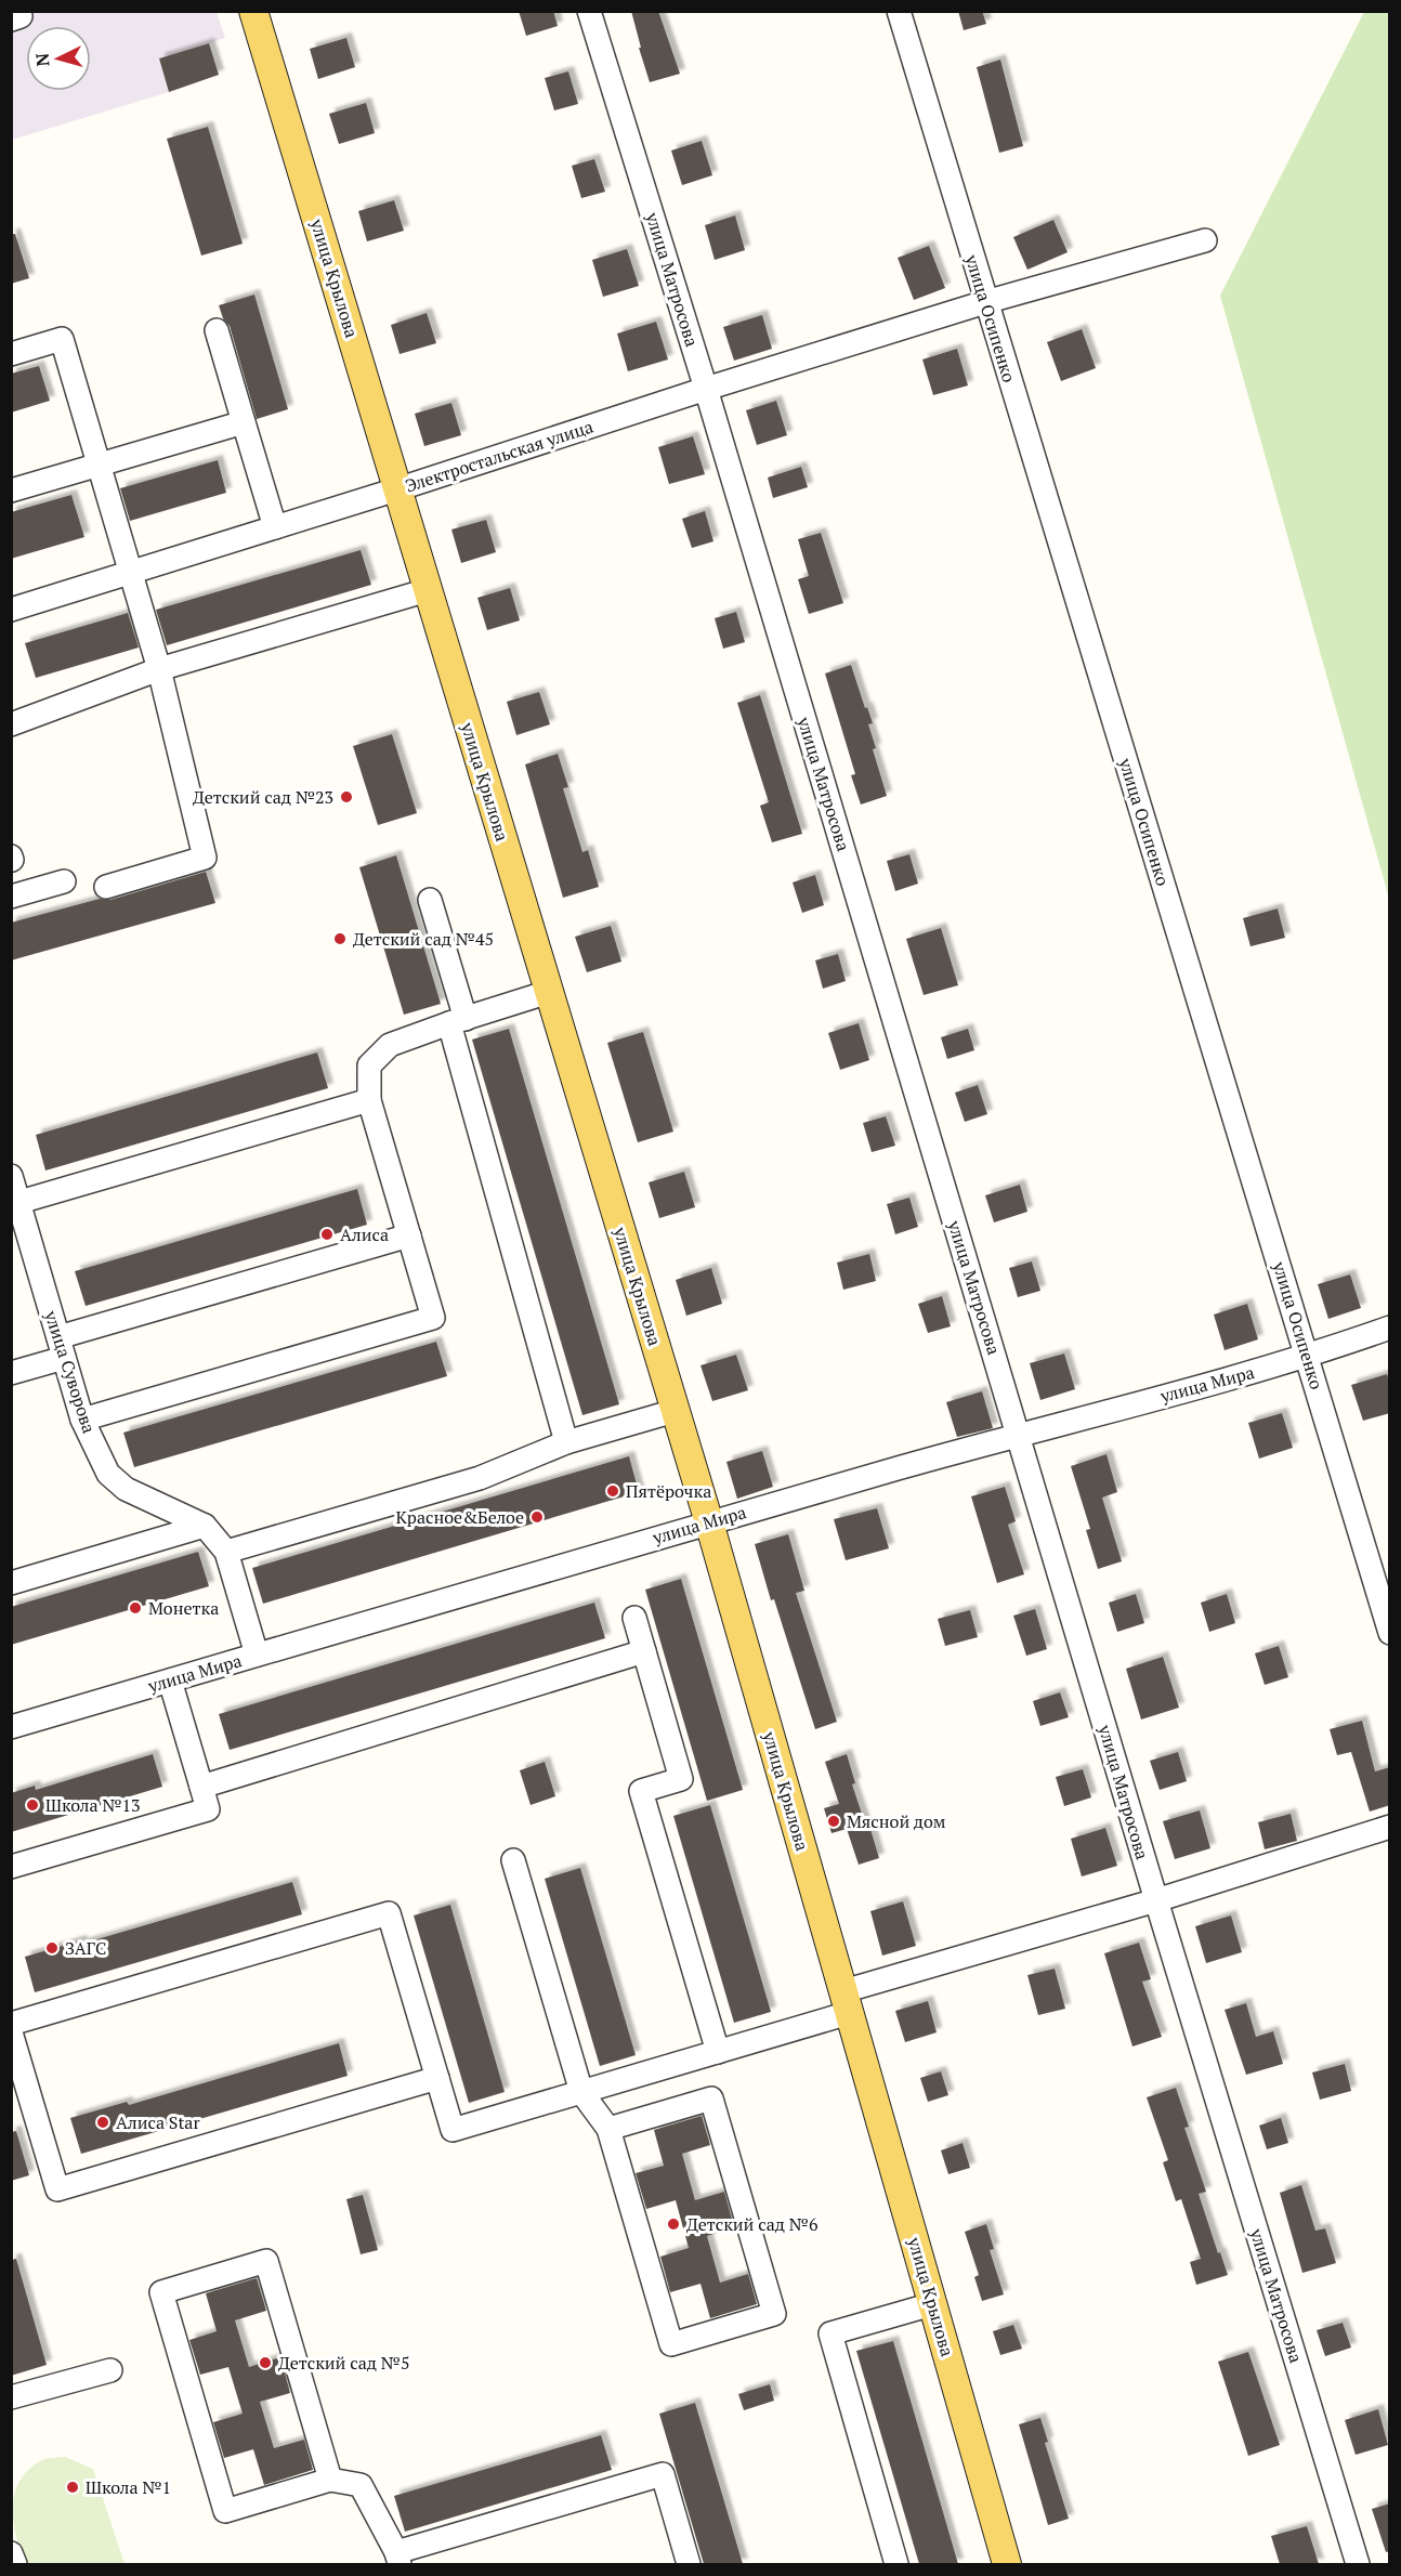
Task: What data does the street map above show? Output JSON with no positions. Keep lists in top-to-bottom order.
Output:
{
  "streets": {
    "main road": ["улица Крылова"],
    "street": [
      "улица Матросова",
      "улица Осипенко",
      "Электростальская улица",
      "улица Суворова",
      "улица Мира"
    ]
  },
  "crossings": [
    ["улица Крылова", "Электростальская улица"],
    ["улица Крылова", "улица Мира"],
    ["улица Матросова", "Электростальская улица"],
    ["улица Матросова", "улица Мира"],
    ["улица Осипенко", "Электростальская улица"],
    ["улица Осипенко", "улица Мира"],
    ["улица Суворова", "улица Мира"]
  ],
  "places": [
    "Детский сад №23",
    "Детский сад №45",
    "Алиса",
    "Пятёрочка",
    "Красное&Белое",
    "Монетка",
    "Школа №13",
    "Мясной дом",
    "ЗАГС",
    "Алиса Star",
    "Детский сад №6",
    "Детский сад №5",
    "Школа №1"
  ],
  "north": "left"
}
